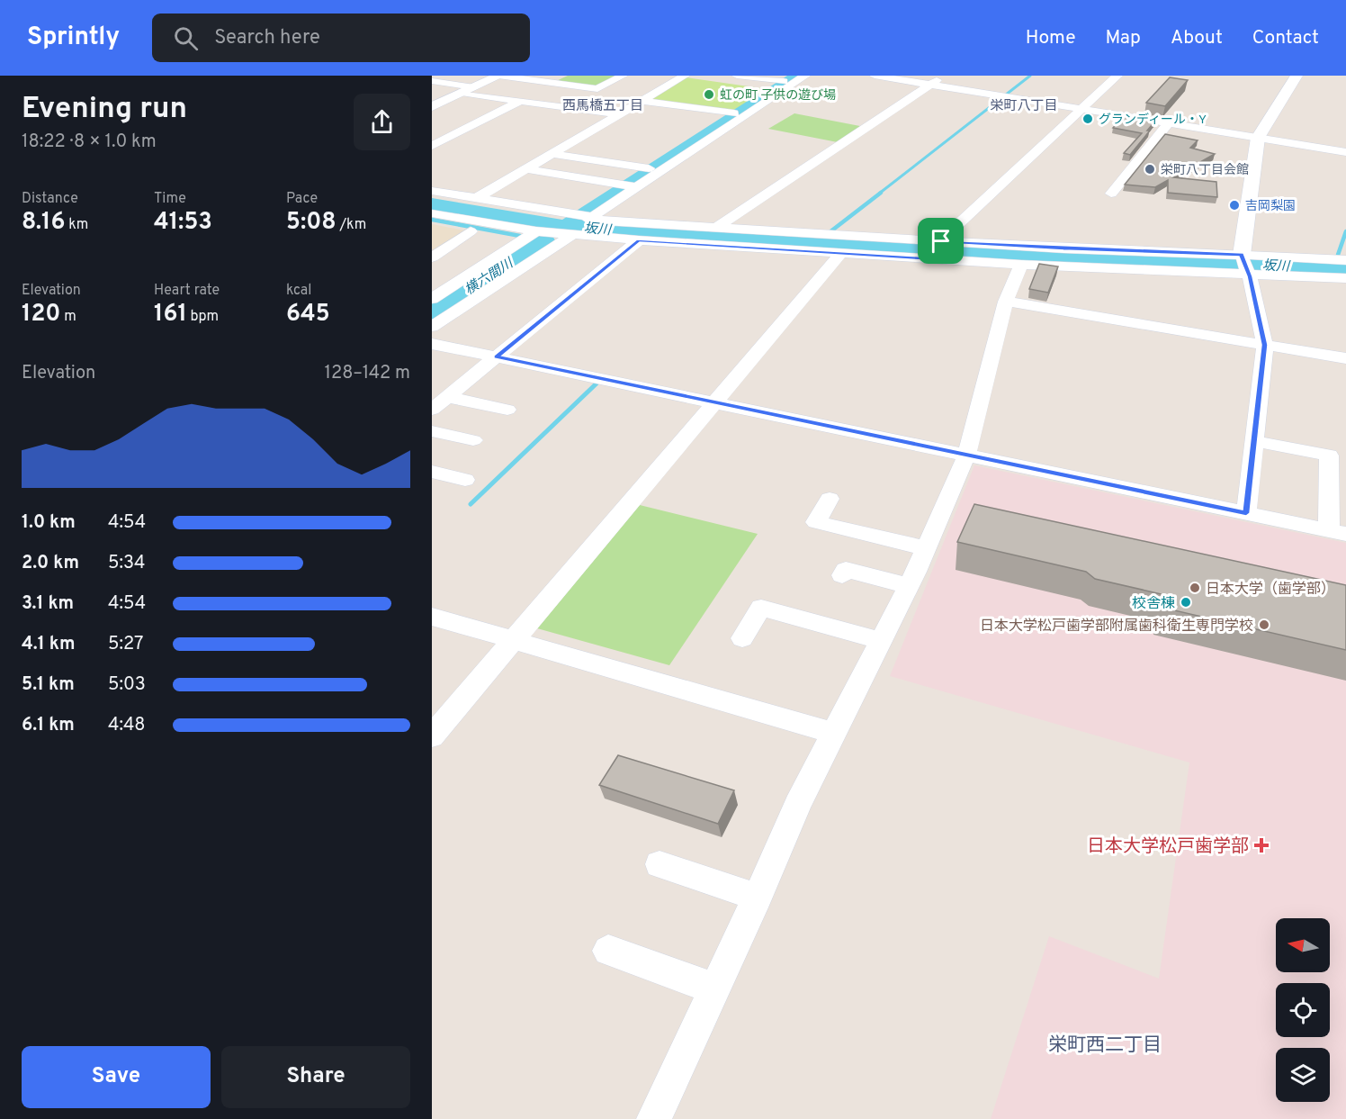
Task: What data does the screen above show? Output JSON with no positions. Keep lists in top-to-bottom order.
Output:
{
  "districts": ["西馬橋五丁目", "栄町八丁目", "栄町西二丁目"],
  "water": ["坂川", "横六間川"],
  "places": {
    "other": [
      "虹の町 子供の遊び場",
      "グランディール・Y",
      "栄町八丁目会館",
      "吉岡梨園",
      "日本大学（歯学部）",
      "校舎棟",
      "日本大学松戸歯学部附属歯科衛生専門学校"
    ],
    "health": ["日本大学松戸歯学部"]
  },
  "north": "left",
  "page": {
    "header": "Sprintly",
    "search": "Search here",
    "nav": [
      "Home",
      "Map",
      "About",
      "Contact"
    ],
    "heading": ["Evening run", "18:22 · 8 × 1.0 km"],
    "stats": [
      ["Distance", "8.16 km"],
      ["Time", "41:53"],
      ["Pace", "5:08 /km"],
      ["Elevation", "120 m"],
      ["Heart rate", "161 bpm"],
      ["kcal", "645"]
    ],
    "chart": ["Elevation", "128–142 m"],
    "list": [
      {
        "name": "1.0 km",
        "note": "4:54"
      },
      {
        "name": "2.0 km",
        "note": "5:34"
      },
      {
        "name": "3.1 km",
        "note": "4:54"
      },
      {
        "name": "4.1 km",
        "note": "5:27"
      },
      {
        "name": "5.1 km",
        "note": "5:03"
      },
      {
        "name": "6.1 km",
        "note": "4:48"
      }
    ],
    "buttons": ["Save", "Share"]
  }
}
